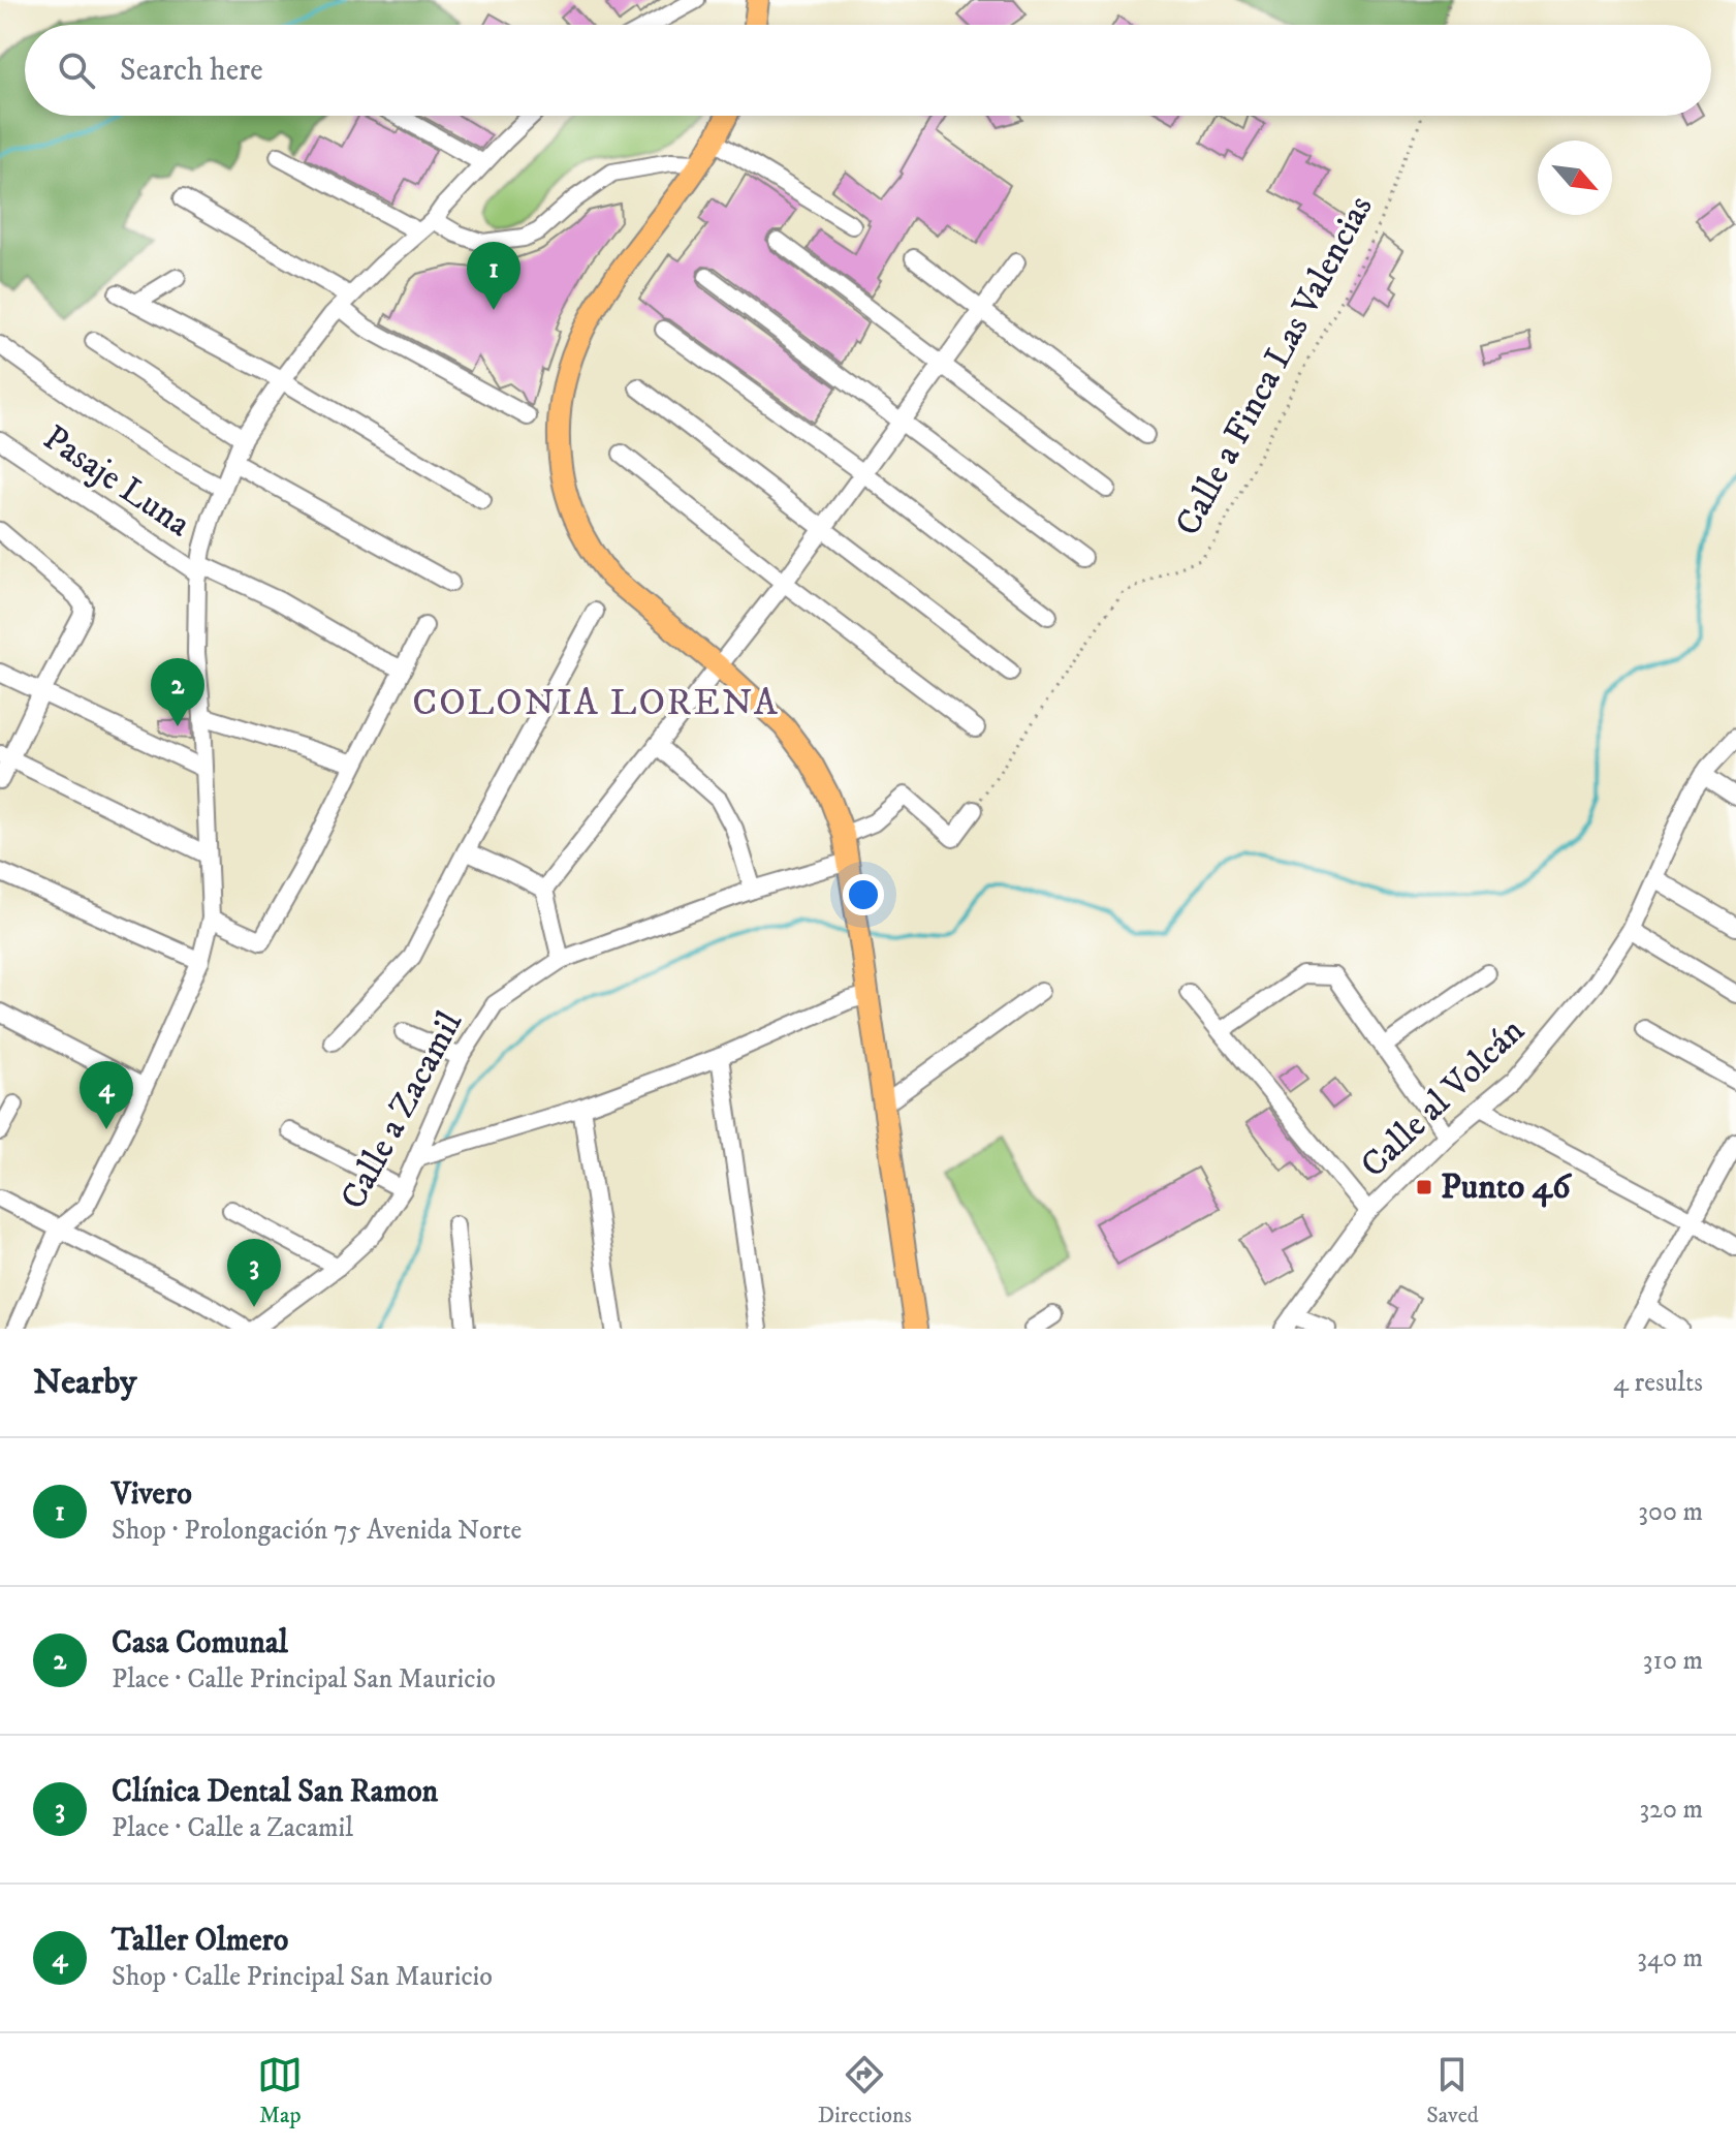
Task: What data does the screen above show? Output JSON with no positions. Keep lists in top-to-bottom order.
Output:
{
  "streets": {
    "street": ["Pasaje Luna", "Calle al Volcán", "Calle a Zacamil"],
    "path": ["Calle a Finca Las Valencias"]
  },
  "districts": ["COLONIA LORENA"],
  "places": {
    "transit": ["Punto 46"]
  },
  "north": "bottom right",
  "page": {
    "search": "Search here",
    "pins": [
      "1",
      "2",
      "4",
      "3"
    ],
    "heading": ["Nearby", "4 results"],
    "list": [
      {
        "mark": "1",
        "name": "Vivero",
        "note": "Shop · Prolongación 75 Avenida Norte",
        "value": "300 m"
      },
      {
        "mark": "2",
        "name": "Casa Comunal",
        "note": "Place · Calle Principal San Mauricio",
        "value": "310 m"
      },
      {
        "mark": "3",
        "name": "Clínica Dental San Ramon",
        "note": "Place · Calle a Zacamil",
        "value": "320 m"
      },
      {
        "mark": "4",
        "name": "Taller Olmero",
        "note": "Shop · Calle Principal San Mauricio",
        "value": "340 m"
      }
    ],
    "nav": ["Map", "Directions", "Saved"]
  }
}
